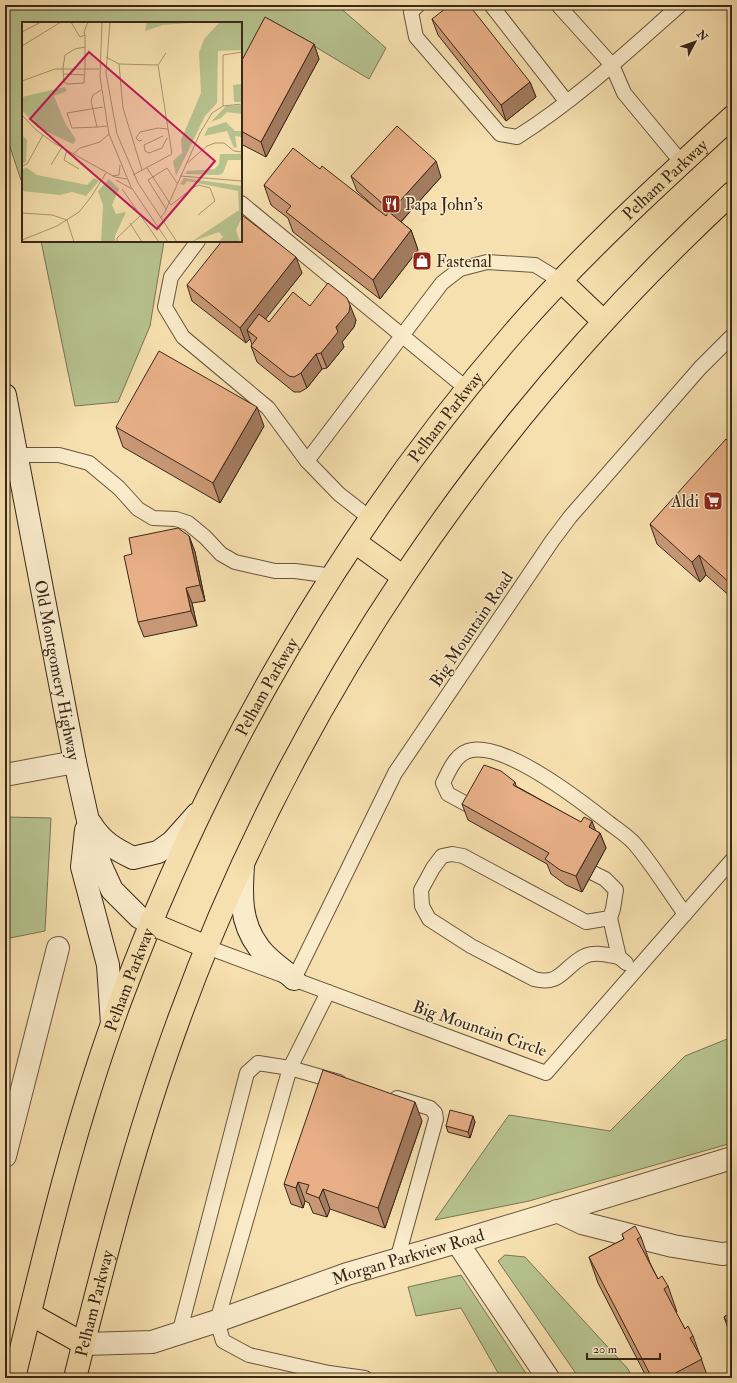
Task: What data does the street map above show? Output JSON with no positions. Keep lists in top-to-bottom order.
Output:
{
  "streets": {
    "main road": ["Pelham Parkway"],
    "street": ["Old Montgomery Highway", "Morgan Parkview Road"],
    "lane": ["Big Mountain Road", "Big Mountain Circle"]
  },
  "crossings": [
    ["Pelham Parkway", "Old Montgomery Highway"],
    ["Pelham Parkway", "Big Mountain Circle"],
    ["Pelham Parkway", "Morgan Parkview Road"],
    ["Big Mountain Road", "Big Mountain Circle"]
  ],
  "places": {
    "restaurant": ["Papa John's"],
    "shop": ["Fastenal"],
    "supermarket": ["Aldi"]
  },
  "scale_bar": "20 m",
  "north": "top right"
}
